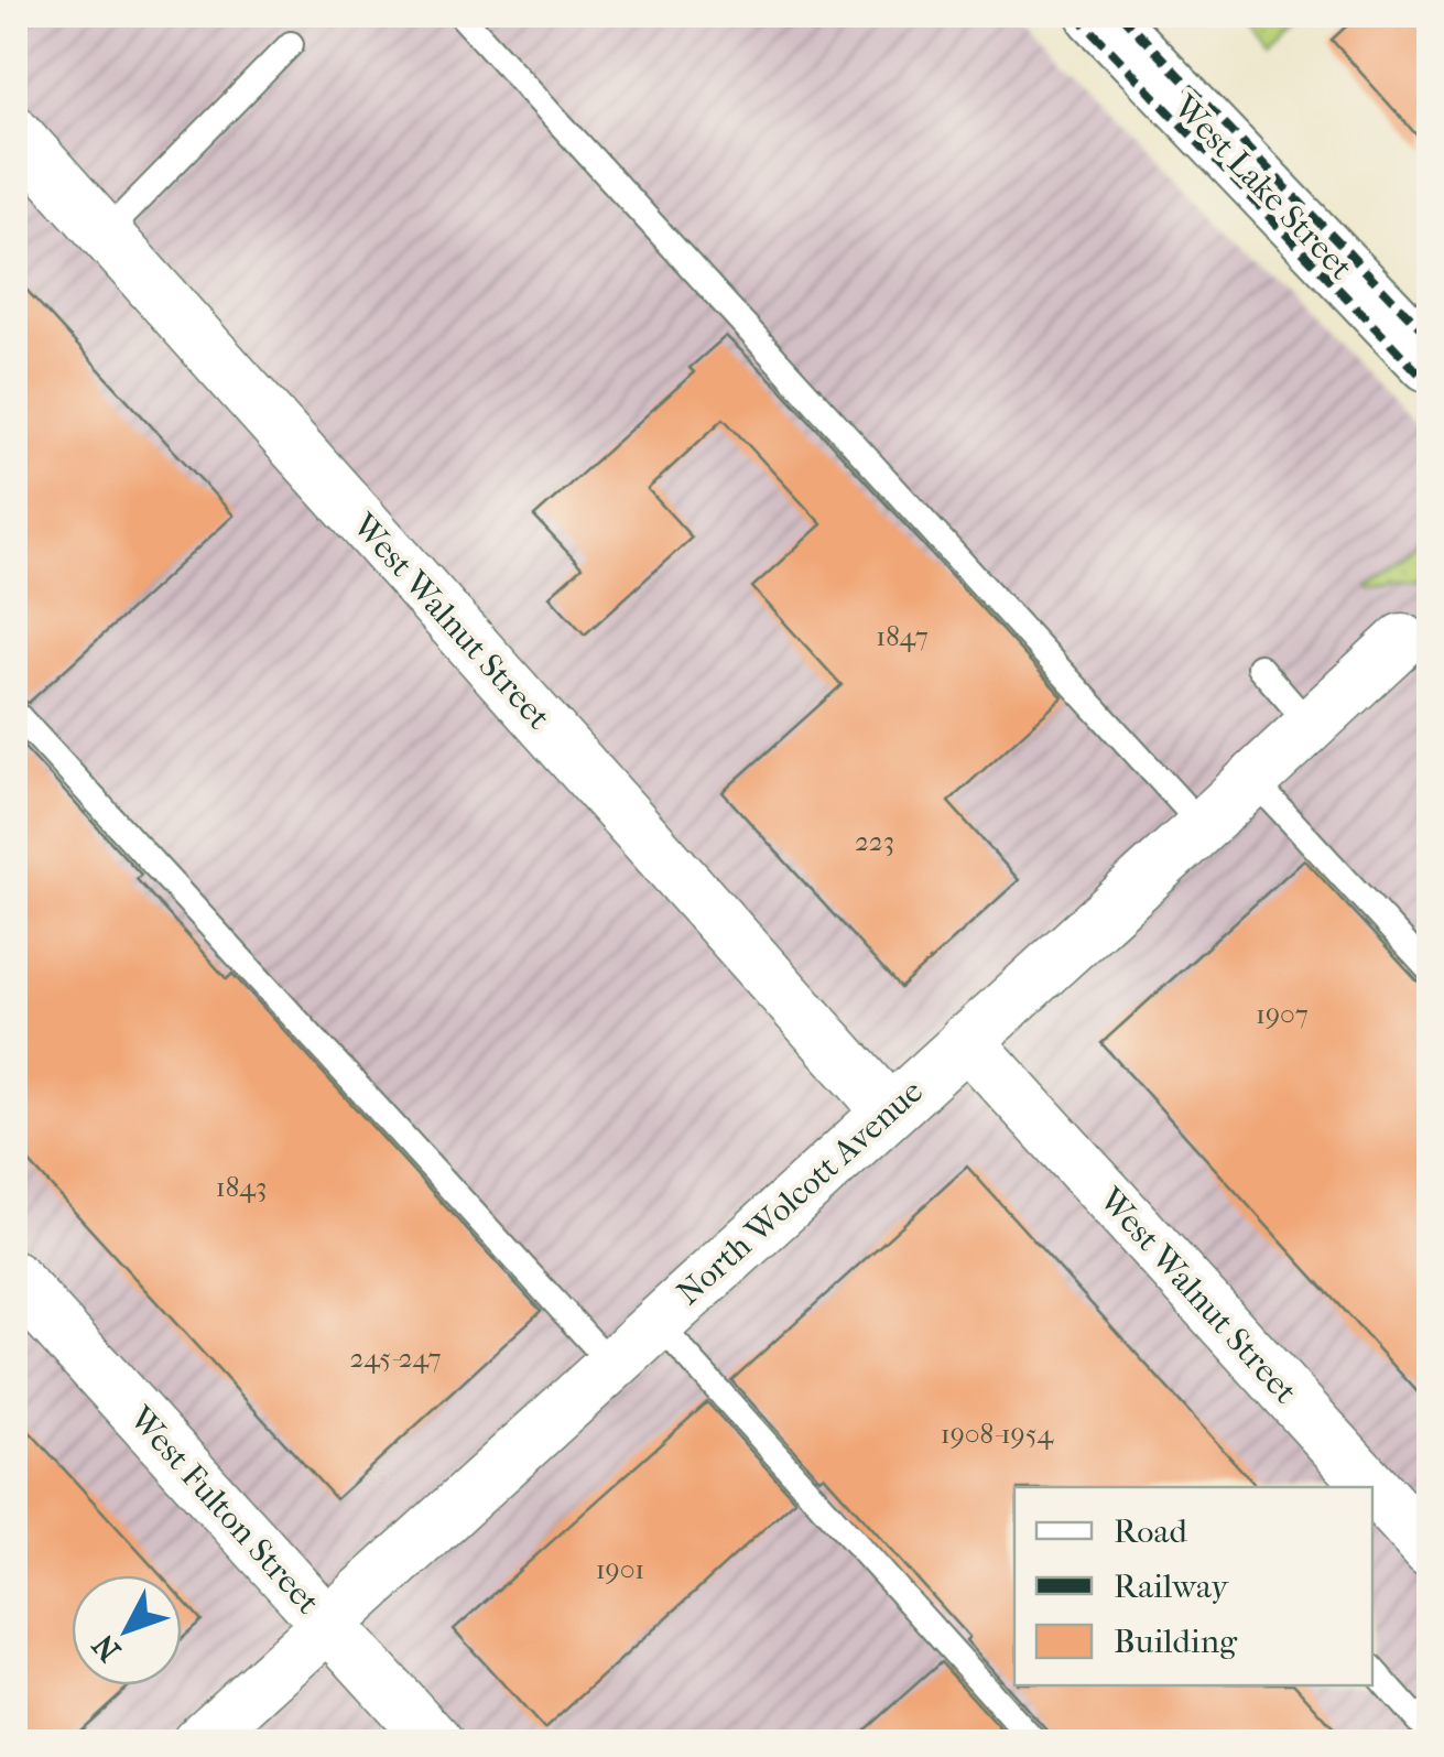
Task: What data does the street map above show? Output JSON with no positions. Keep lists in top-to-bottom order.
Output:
{
  "streets": {
    "main road": ["West Lake Street"],
    "street": ["West Walnut Street", "North Wolcott Avenue", "West Fulton Street"]
  },
  "crossings": [
    ["West Walnut Street", "North Wolcott Avenue"],
    ["North Wolcott Avenue", "West Fulton Street"]
  ],
  "house_numbers": [
    "1847",
    "223",
    "1907",
    "1843",
    "245-247",
    "1908-1954",
    "1901"
  ],
  "legend": ["Road", "Railway", "Building"],
  "north": "bottom left"
}
